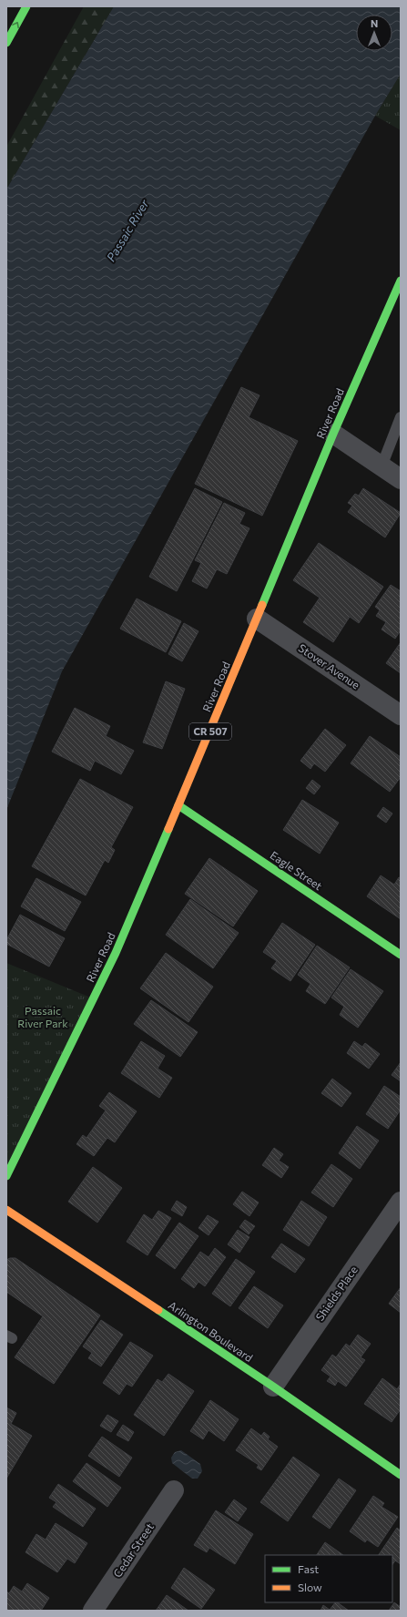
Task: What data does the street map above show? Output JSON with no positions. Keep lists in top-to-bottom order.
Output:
{
  "streets": {
    "main road": [
      "River Road",
      "CR 507",
      "Eagle Street",
      "Arlington Boulevard"
    ],
    "street": ["Stover Avenue", "Shields Place", "Cedar Street"]
  },
  "crossings": [
    ["River Road", "Stover Avenue"],
    ["River Road", "Eagle Street"],
    ["Shields Place", "Arlington Boulevard"]
  ],
  "water": ["Passaic River"],
  "parks": ["Passaic River Park"],
  "legend": ["Fast", "Slow"],
  "north": "top"
}
